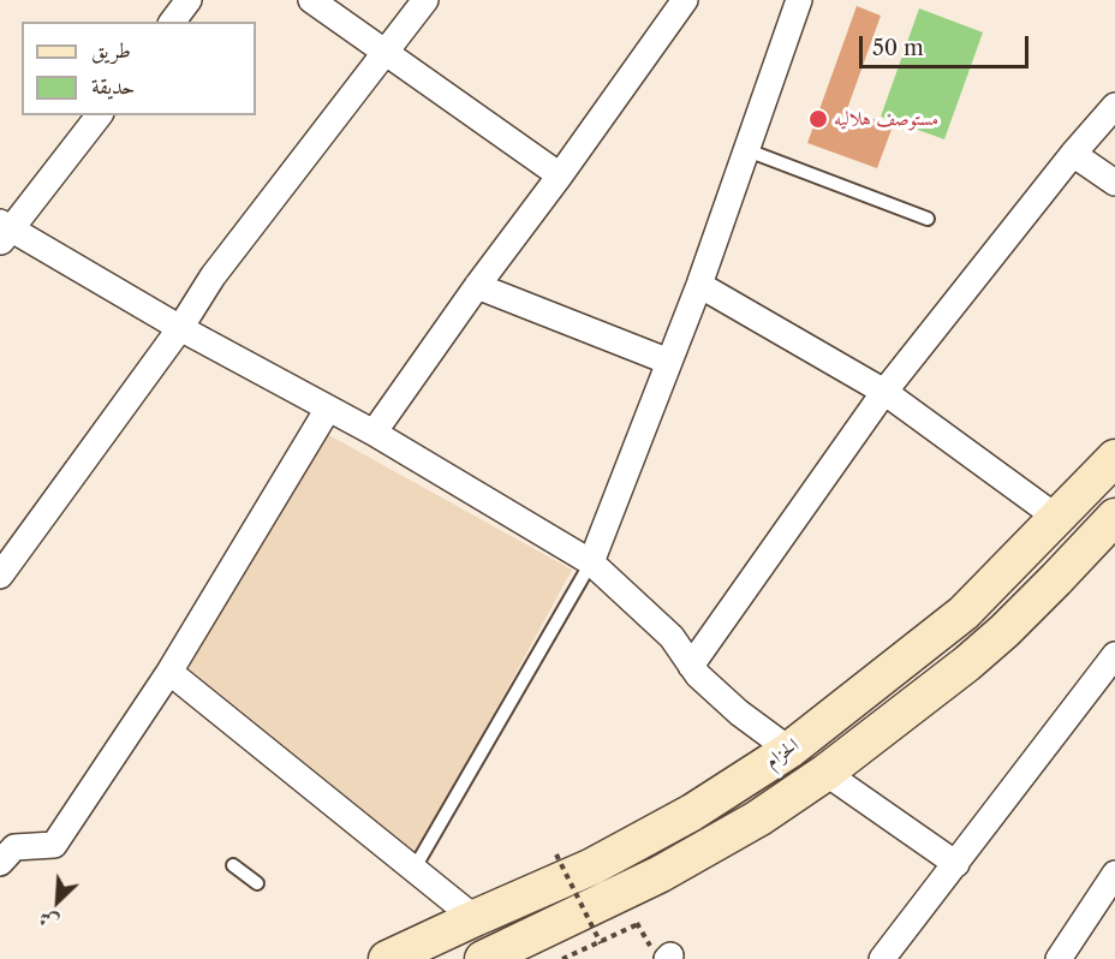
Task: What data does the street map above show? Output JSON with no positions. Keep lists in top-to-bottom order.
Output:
{
  "streets": {
    "main road": ["الحزام"]
  },
  "places": ["مستوصف هلاليه"],
  "legend": ["طريق", "حديقة"],
  "scale_bar": "50 m",
  "north": "bottom left"
}
